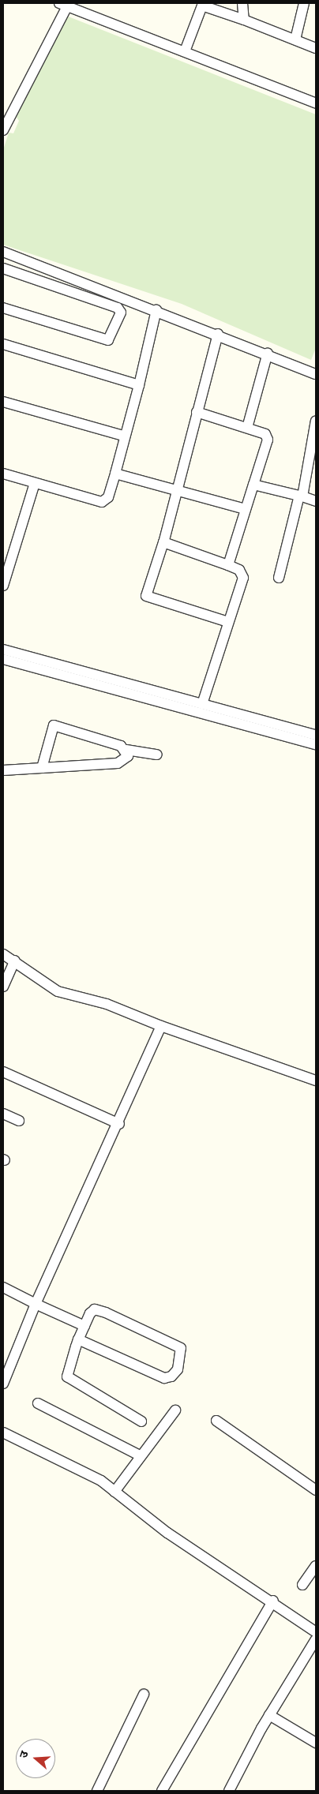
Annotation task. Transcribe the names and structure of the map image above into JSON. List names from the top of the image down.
{
  "north": "left"
}
